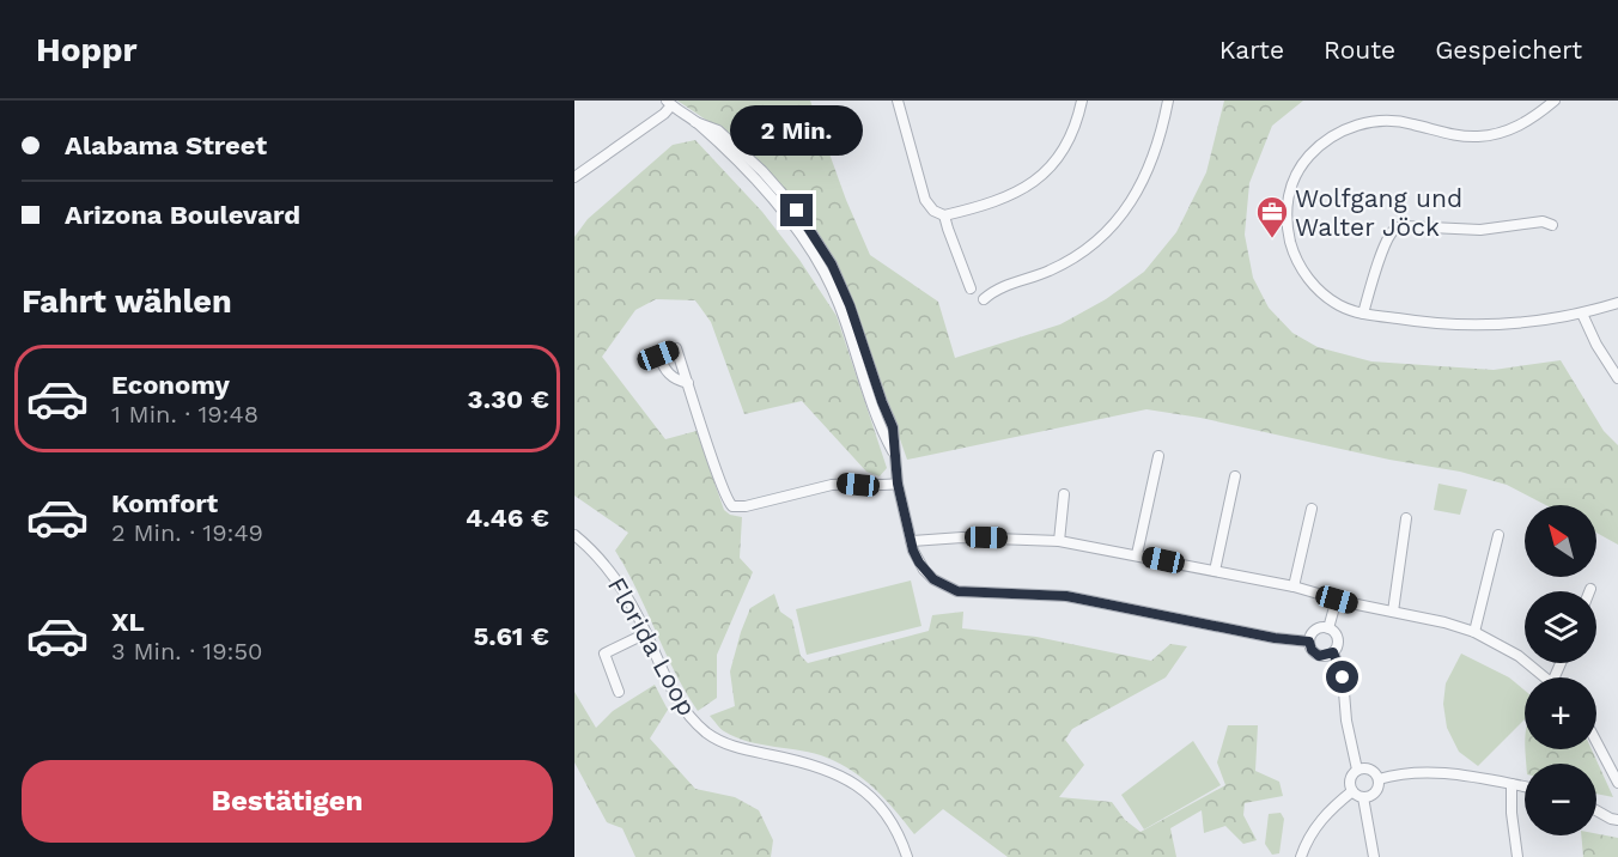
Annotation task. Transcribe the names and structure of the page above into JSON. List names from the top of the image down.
{
  "streets": {
    "street": ["Florida Loop"]
  },
  "places": {
    "office": ["Wolfgang und Walter Jöck"]
  },
  "north": "top left",
  "page": {
    "header": "Hoppr",
    "nav": ["Karte", "Route", "Gespeichert"],
    "banner": ["Alabama Street", "Arizona Boulevard"],
    "bubble": "2 Min.",
    "heading": "Fahrt wählen",
    "list": [
      {
        "name": "Economy",
        "note": "1 Min. · 19:48",
        "value": "3.30 €"
      },
      {
        "name": "Komfort",
        "note": "2 Min. · 19:49",
        "value": "4.46 €"
      },
      {
        "name": "XL",
        "note": "3 Min. · 19:50",
        "value": "5.61 €"
      }
    ],
    "map_buttons": ["+", "−"],
    "buttons": "Bestätigen"
  }
}
